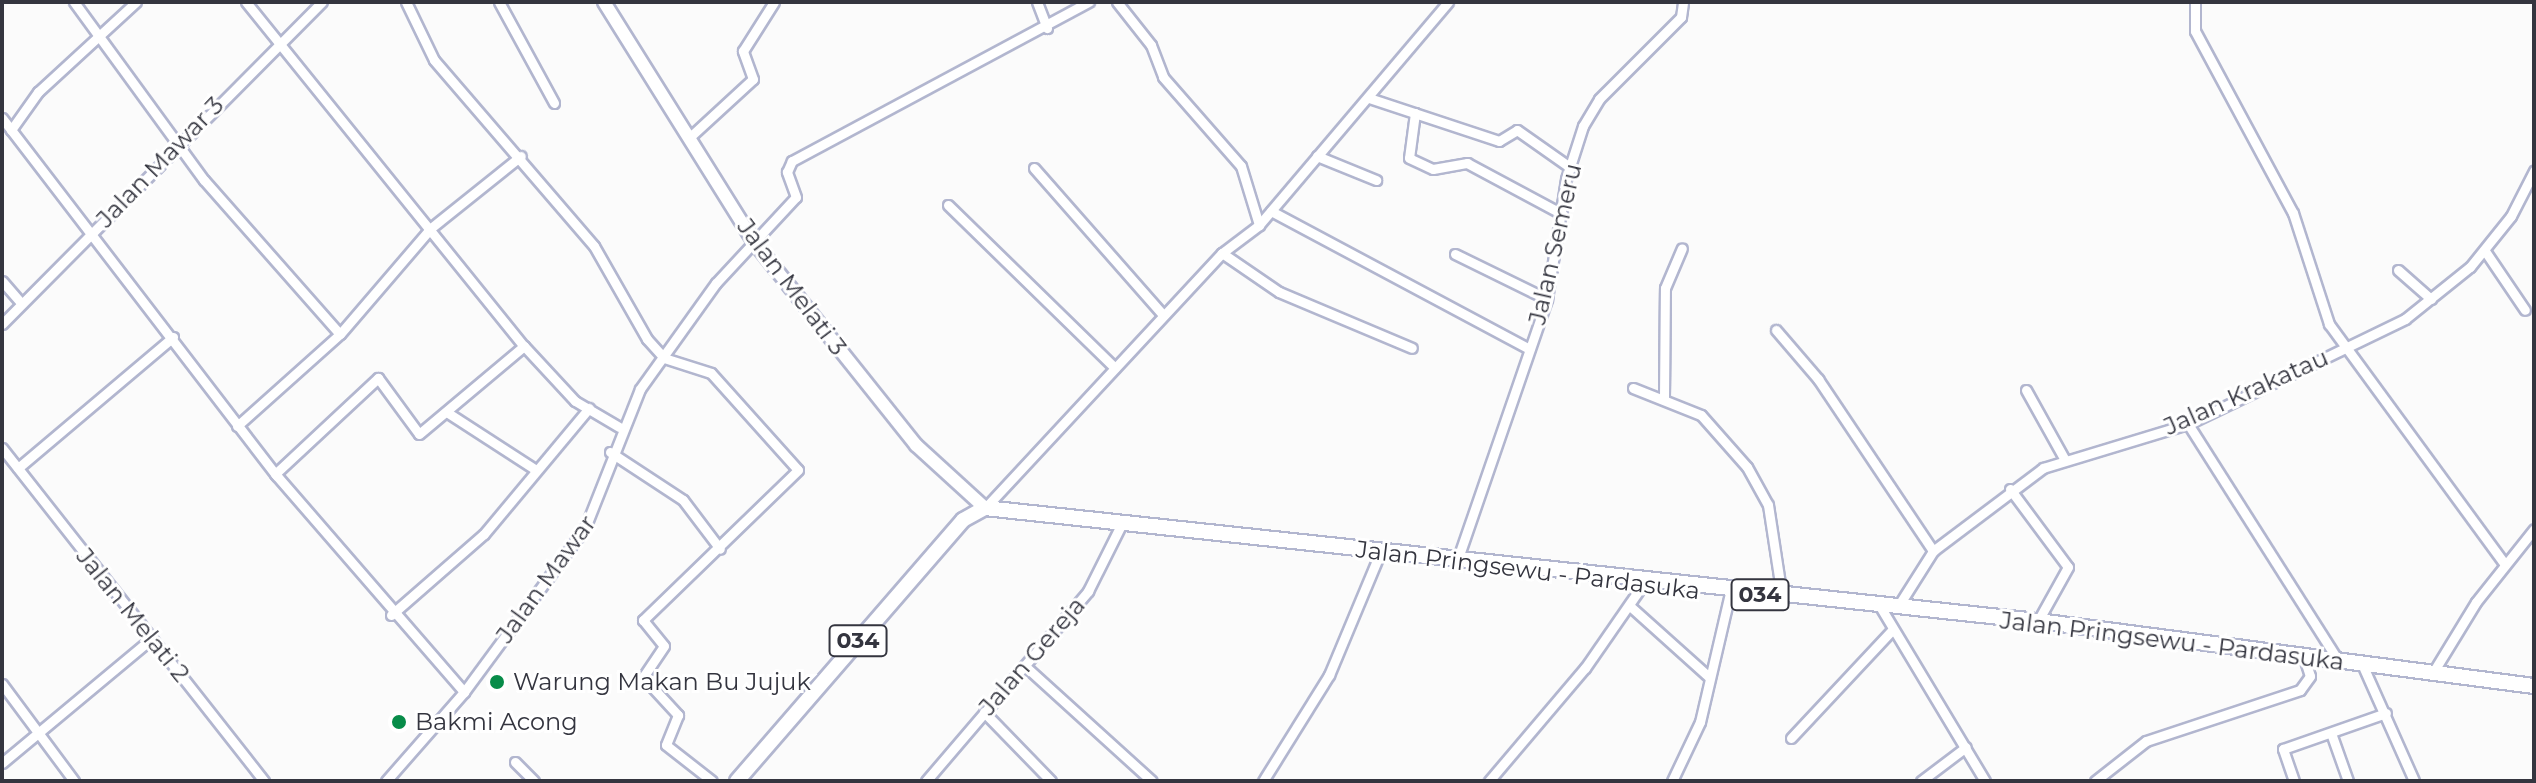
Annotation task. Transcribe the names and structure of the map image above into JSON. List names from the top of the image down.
{
  "streets": {
    "main road": ["Jalan Pringsewu - Pardasuka", "034"],
    "street": [
      "Jalan Mawar 3",
      "Jalan Semeru",
      "Jalan Melati 3",
      "Jalan Krakatau",
      "Jalan Mawar",
      "Jalan Melati 2",
      "Jalan Gereja"
    ]
  },
  "crossings": [
    ["Jalan Semeru", "Jalan Pringsewu - Pardasuka"],
    ["Jalan Melati 3", "Jalan Pringsewu - Pardasuka"],
    ["Jalan Melati 3", "Jalan Mawar"],
    ["Jalan Melati 3", "034"],
    ["Jalan Krakatau", "Jalan Pringsewu - Pardasuka"],
    ["Jalan Pringsewu - Pardasuka", "034"],
    ["Jalan Pringsewu - Pardasuka", "Jalan Gereja"]
  ],
  "places": ["Warung Makan Bu Jujuk", "Bakmi Acong"]
}
